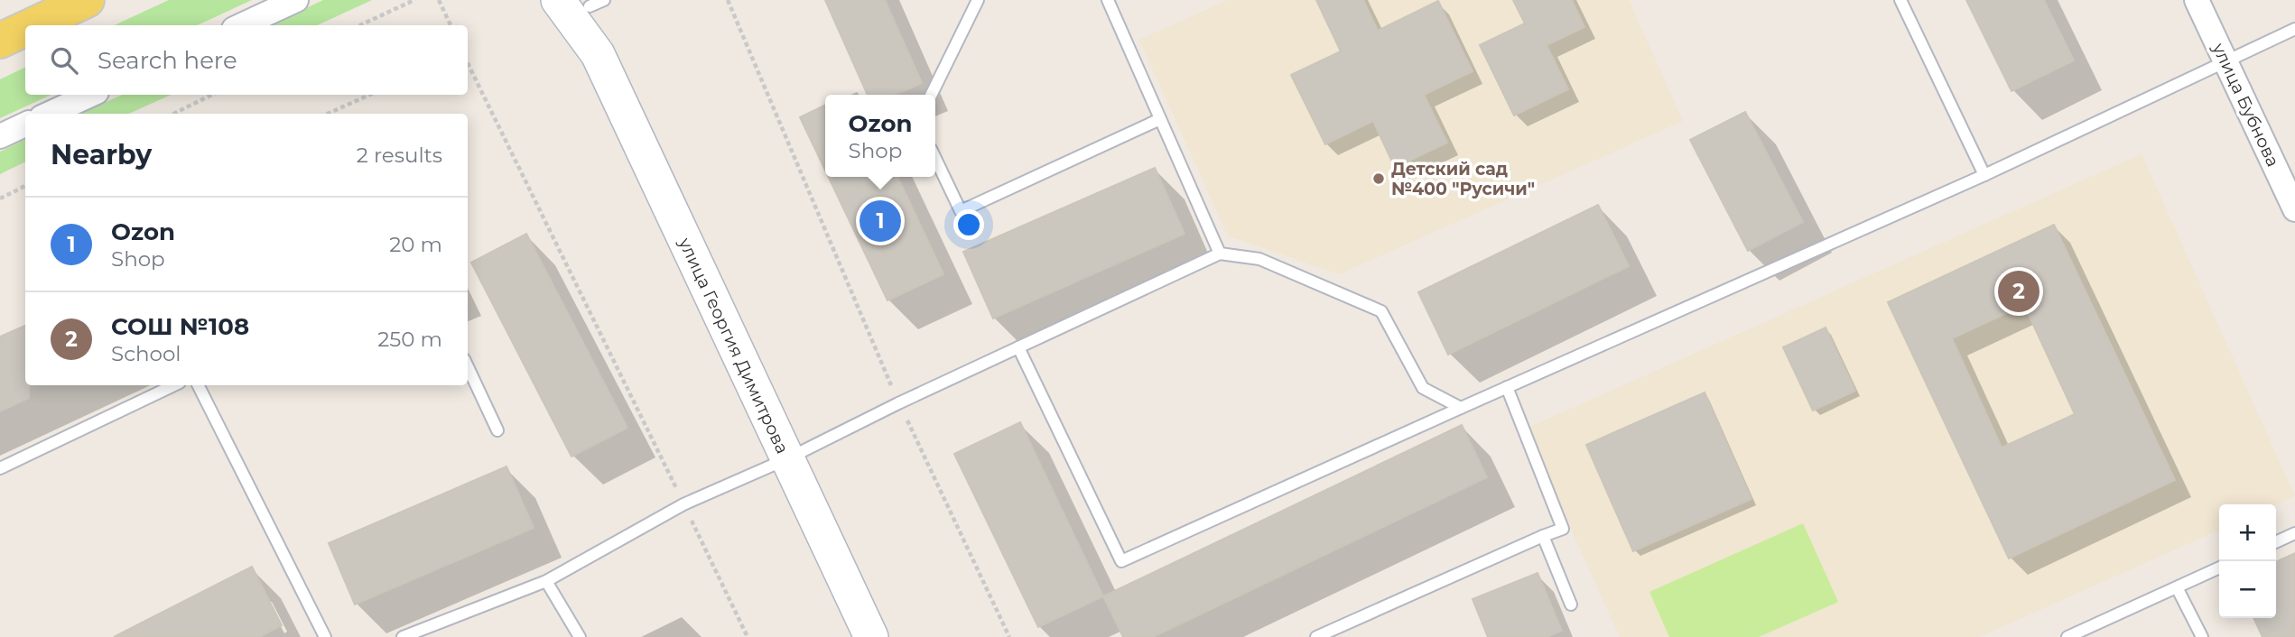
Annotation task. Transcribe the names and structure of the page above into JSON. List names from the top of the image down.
{
  "streets": {
    "main road": ["улица Георгия Димитрова"],
    "street": ["улица Бубнова"]
  },
  "places": ["Детский сад №400 \"Русичи\""],
  "page": {
    "search": "Search here",
    "popup": ["Ozon", "Shop"],
    "heading": ["Nearby", "2 results"],
    "list": [
      {
        "mark": "1",
        "name": "Ozon",
        "note": "Shop",
        "value": "20 m"
      },
      {
        "mark": "2",
        "name": "СОШ №108",
        "note": "School",
        "value": "250 m"
      }
    ],
    "pins": ["1", "2"],
    "map_buttons": ["+", "−"]
  }
}
